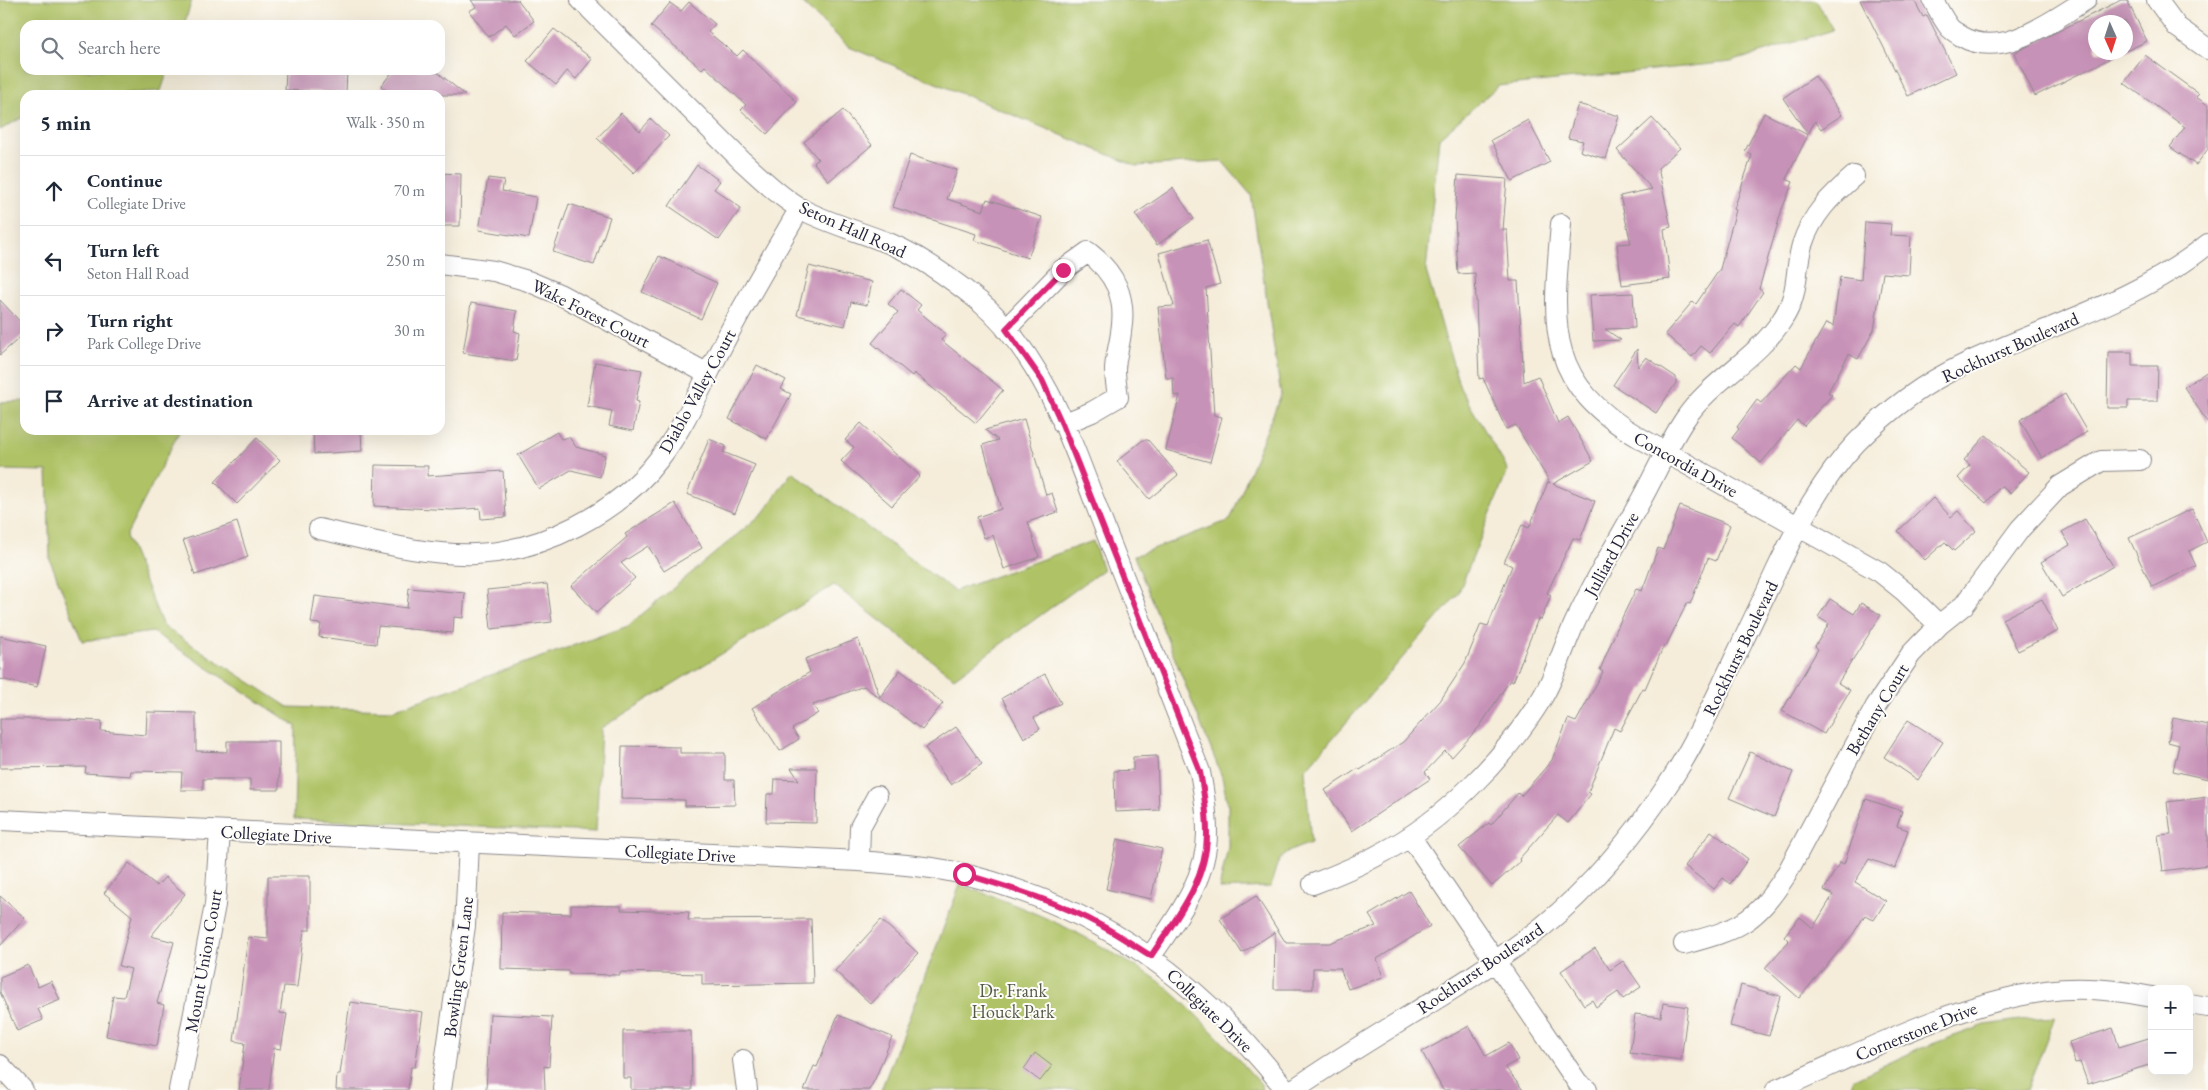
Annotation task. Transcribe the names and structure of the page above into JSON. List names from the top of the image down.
{
  "streets": {
    "street": [
      "Seton Hall Road",
      "Wake Forest Court",
      "Rockhurst Boulevard",
      "Diablo Valley Court",
      "Concordia Drive",
      "Julliard Drive",
      "Bethany Court",
      "Collegiate Drive",
      "Mount Union Court",
      "Bowling Green Lane",
      "Cornerstone Drive"
    ]
  },
  "crossings": [
    ["Seton Hall Road", "Diablo Valley Court"],
    ["Seton Hall Road", "Collegiate Drive"],
    ["Wake Forest Court", "Diablo Valley Court"],
    ["Rockhurst Boulevard", "Concordia Drive"],
    ["Concordia Drive", "Julliard Drive"],
    ["Concordia Drive", "Bethany Court"],
    ["Collegiate Drive", "Mount Union Court"],
    ["Collegiate Drive", "Bowling Green Lane"]
  ],
  "parks": ["Dr. Frank Houck Park"],
  "north": "bottom",
  "page": {
    "search": "Search here",
    "heading": ["5 min", "Walk · 350 m"],
    "list": [
      ["Continue", "Collegiate Drive", "70 m"],
      ["Turn left", "Seton Hall Road", "250 m"],
      ["Turn right", "Park College Drive", "30 m"],
      "Arrive at destination"
    ],
    "map_buttons": ["+", "−"]
  }
}
